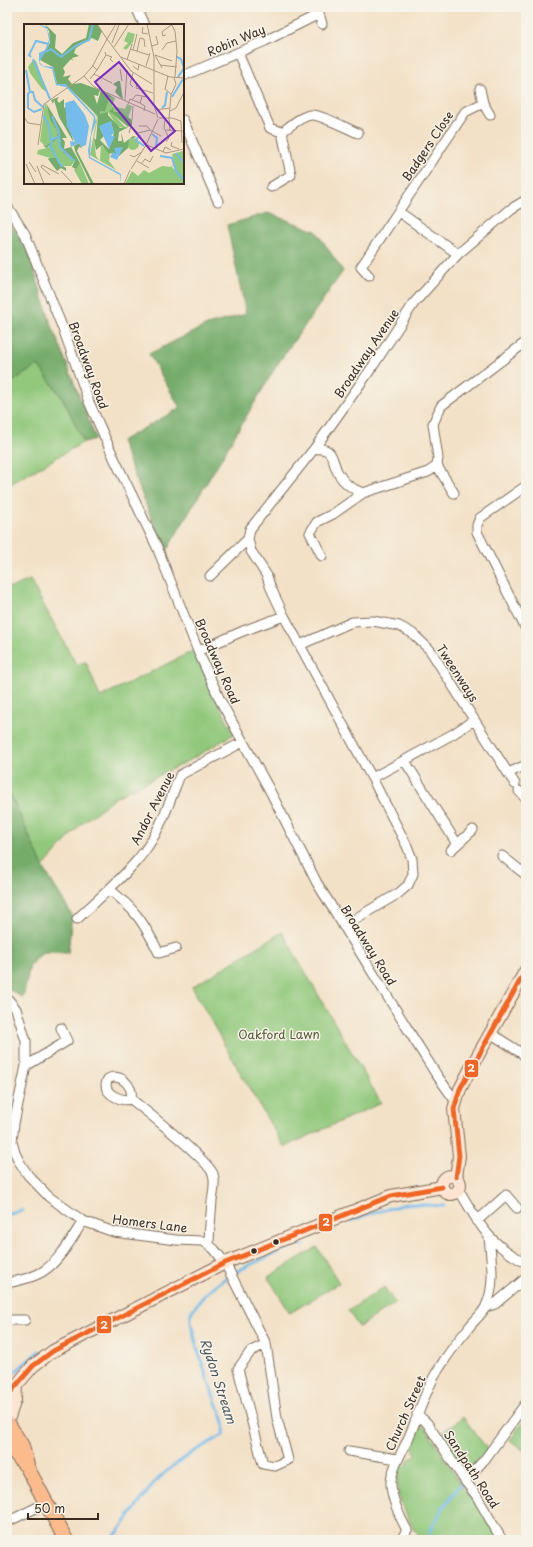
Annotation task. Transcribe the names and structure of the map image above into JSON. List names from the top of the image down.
{
  "streets": {
    "street": [
      "Robin Way",
      "Badgers Close",
      "Broadway Avenue",
      "Broadway Road",
      "Tweenways",
      "Andor Avenue",
      "Homers Lane",
      "Church Street",
      "Sandpath Road"
    ]
  },
  "crossings": [
    ["Broadway Road", "Andor Avenue"],
    ["Church Street", "Sandpath Road"]
  ],
  "water": ["Rydon Stream"],
  "parks": ["Oakford Lawn"],
  "lines": ["transit line 2"],
  "scale_bar": "50 m"
}
